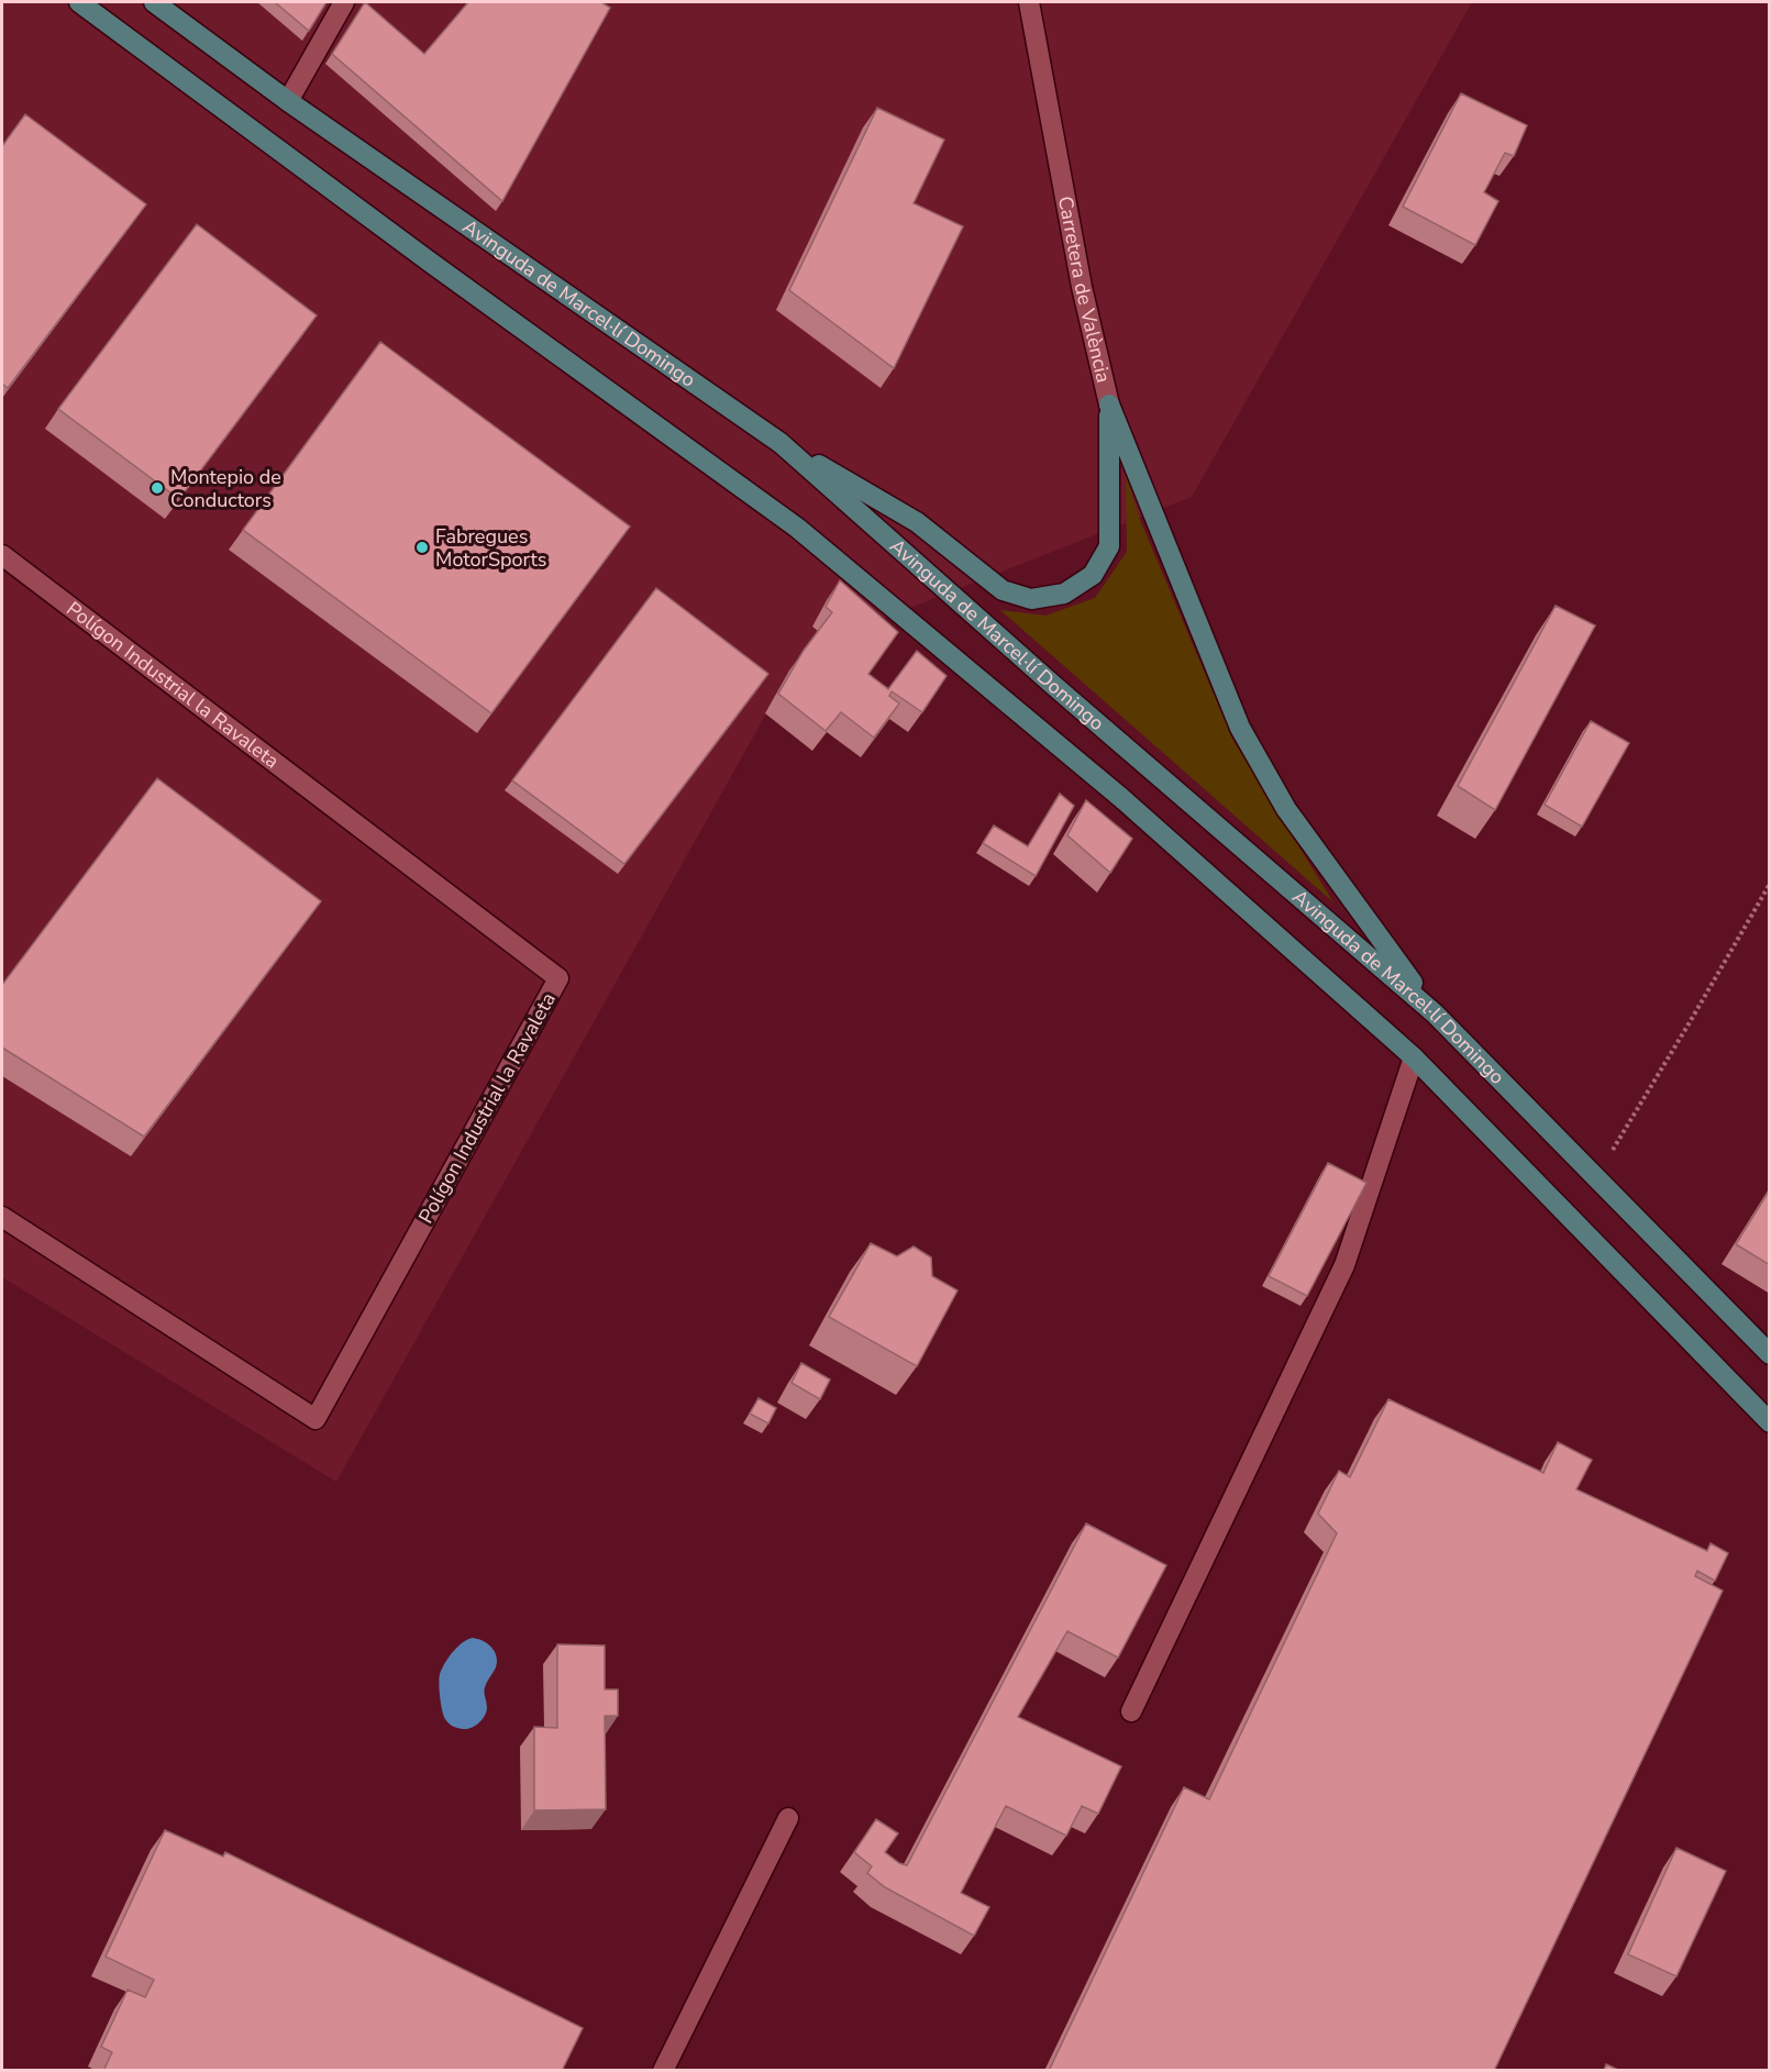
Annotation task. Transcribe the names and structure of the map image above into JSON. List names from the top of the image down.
{
  "streets": {
    "main road": ["Avinguda de Marcel·lí Domingo"],
    "street": ["Carretera de València", "Polígon Industrial la Ravaleta"]
  },
  "places": ["Montepio de Conductors", "Fabregues MotorSports"]
}
